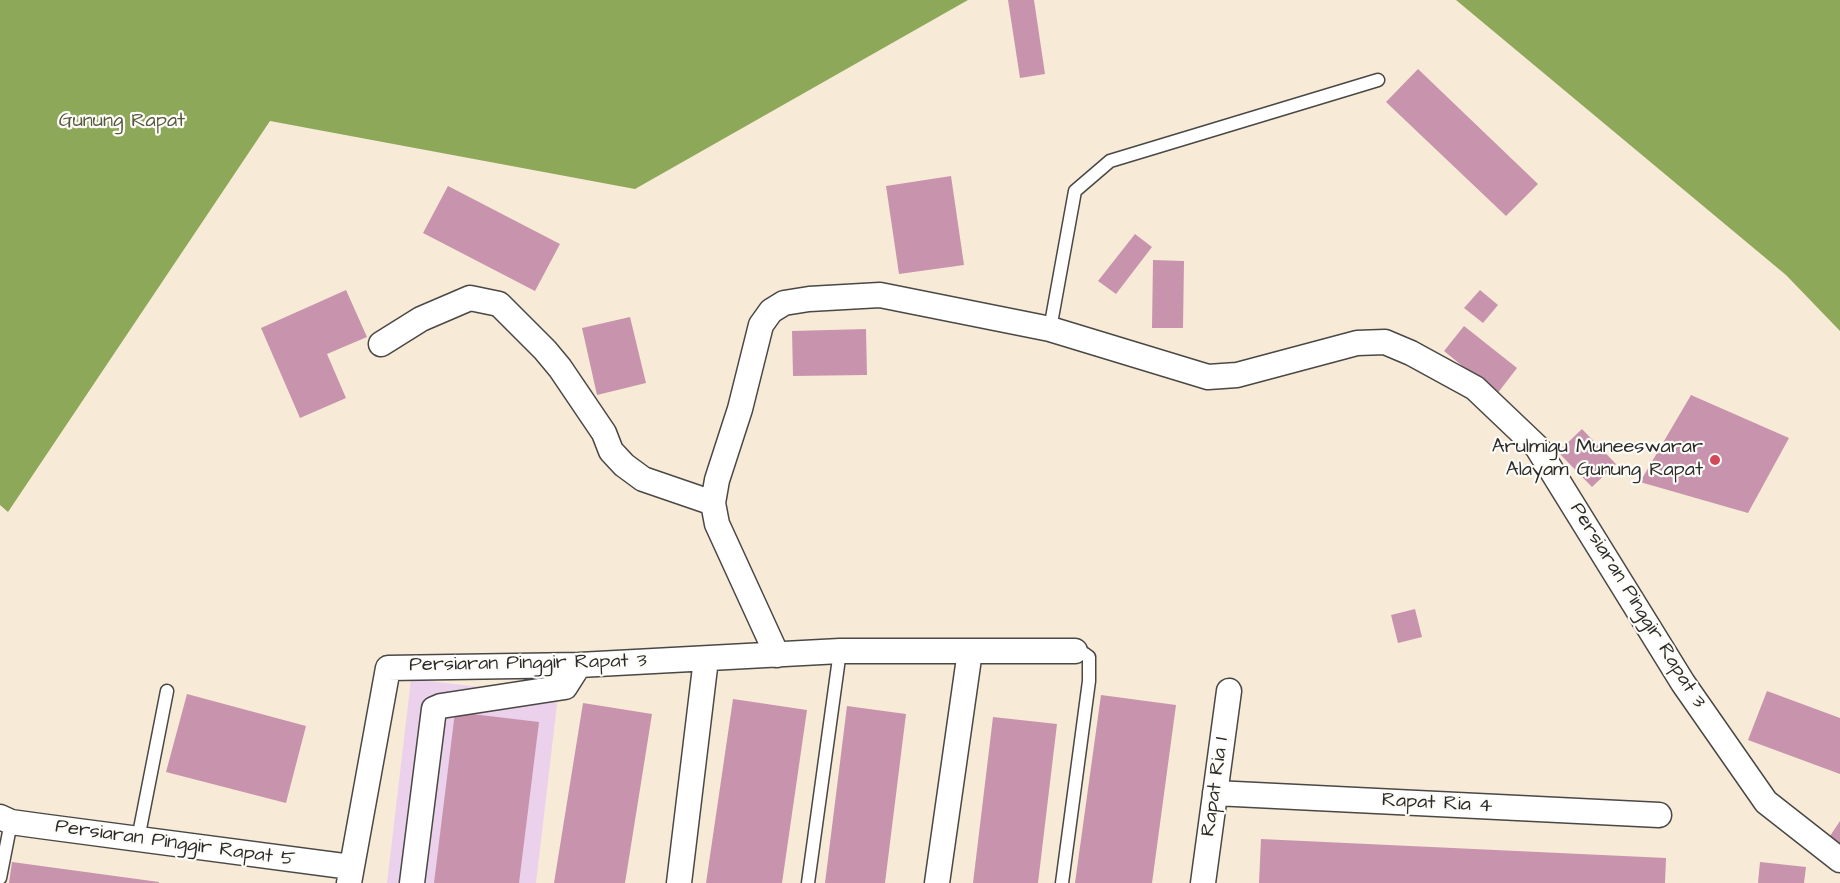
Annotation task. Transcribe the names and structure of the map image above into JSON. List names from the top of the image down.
{
  "streets": {
    "street": [
      "Persiaran Pinggir Rapat 3",
      "Rapat Ria 1",
      "Rapat Ria 4",
      "Persiaran Pinggir Rapat 5"
    ]
  },
  "crossings": [
    ["Persiaran Pinggir Rapat 3", "Persiaran Pinggir Rapat 5"],
    ["Rapat Ria 1", "Rapat Ria 4"]
  ],
  "parks": ["Gunung Rapat"],
  "places": ["Arulmigu Muneeswarar Alayam Gunung Rapat"]
}
